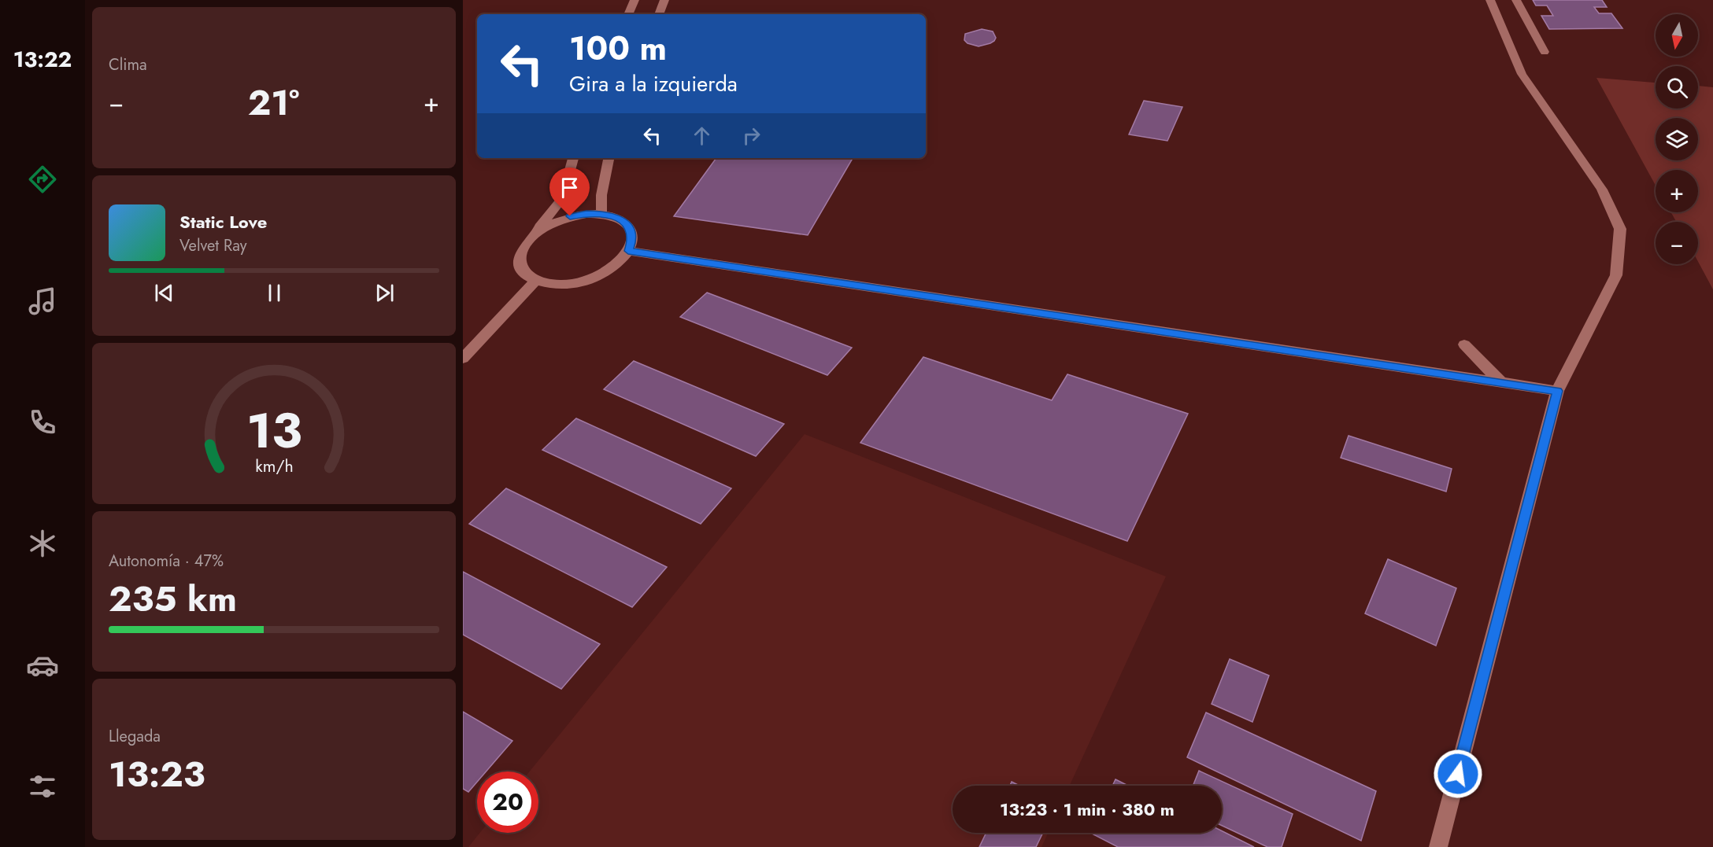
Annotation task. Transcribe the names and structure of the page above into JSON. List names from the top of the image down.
{
  "north": "bottom",
  "page": {
    "tabs": "13:22",
    "tile": [
      "Clima",
      ["Autonomía · 47%", "235 km"],
      ["Llegada", "13:23"]
    ],
    "map_buttons": ["+", "−"],
    "turn": ["100 m", "Gira a la izquierda"],
    "heat": ["−", "21°", "+"],
    "song": ["Static Love", "Velvet Ray"],
    "limit": "20",
    "trip": "13:23 · 1 min · 380 m",
    "gauge": ["13", "km/h"]
  }
}
